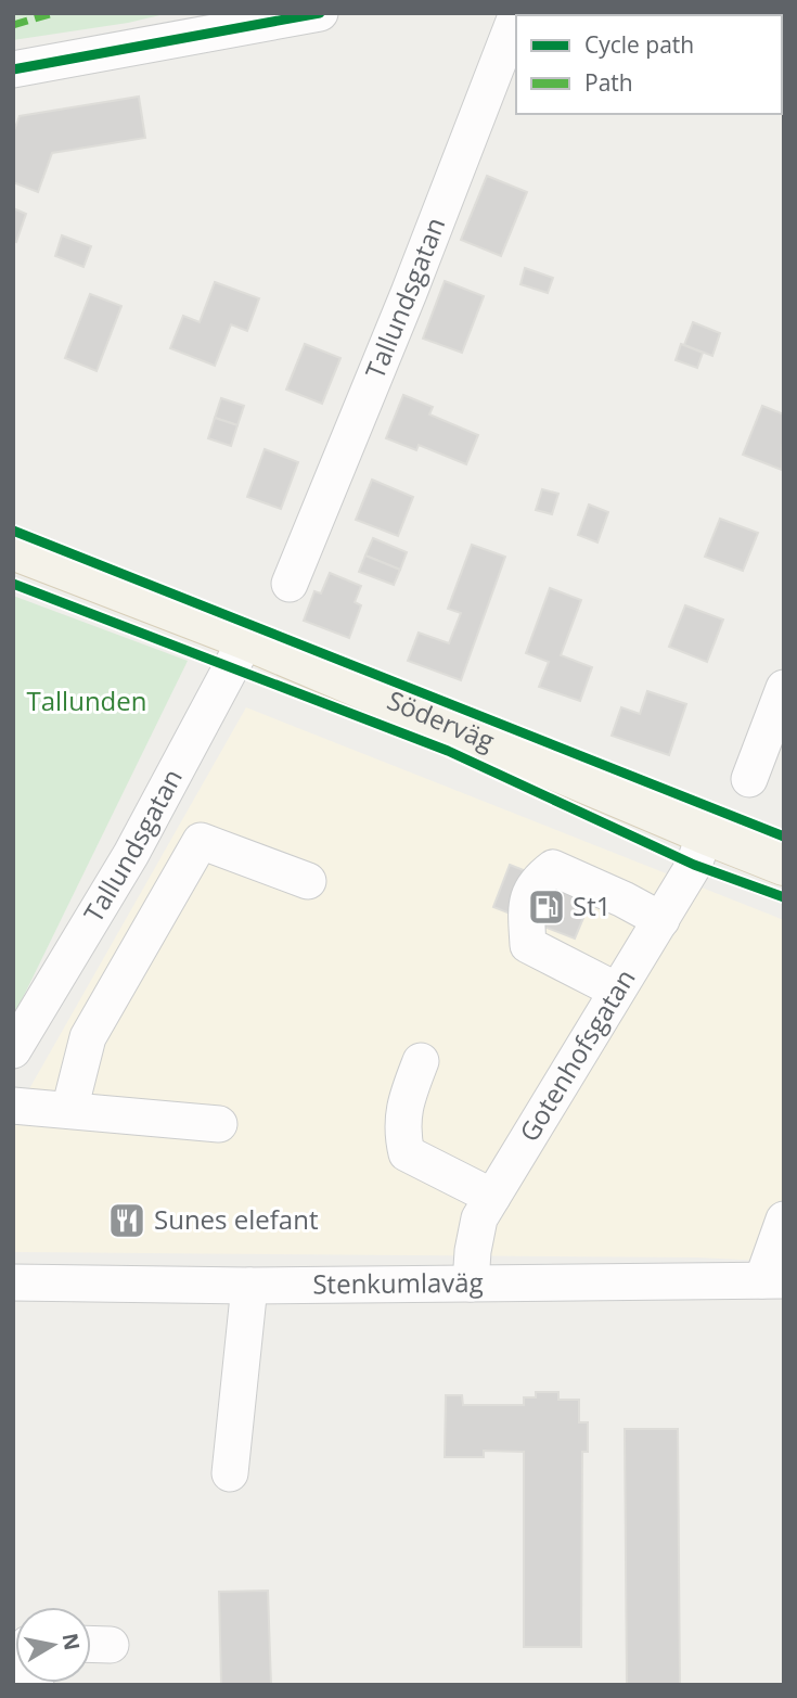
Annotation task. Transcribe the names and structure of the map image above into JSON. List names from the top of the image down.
{
  "streets": {
    "main road": ["Söderväg"],
    "street": ["Tallundsgatan", "Gotenhofsgatan", "Stenkumlaväg"]
  },
  "crossings": [
    ["Tallundsgatan", "Söderväg"],
    ["Söderväg", "Gotenhofsgatan"],
    ["Gotenhofsgatan", "Stenkumlaväg"]
  ],
  "parks": ["Tallunden"],
  "places": {
    "fuel station": ["St1"],
    "restaurant": ["Sunes elefant"]
  },
  "legend": ["Cycle path", "Path"],
  "north": "right"
}
